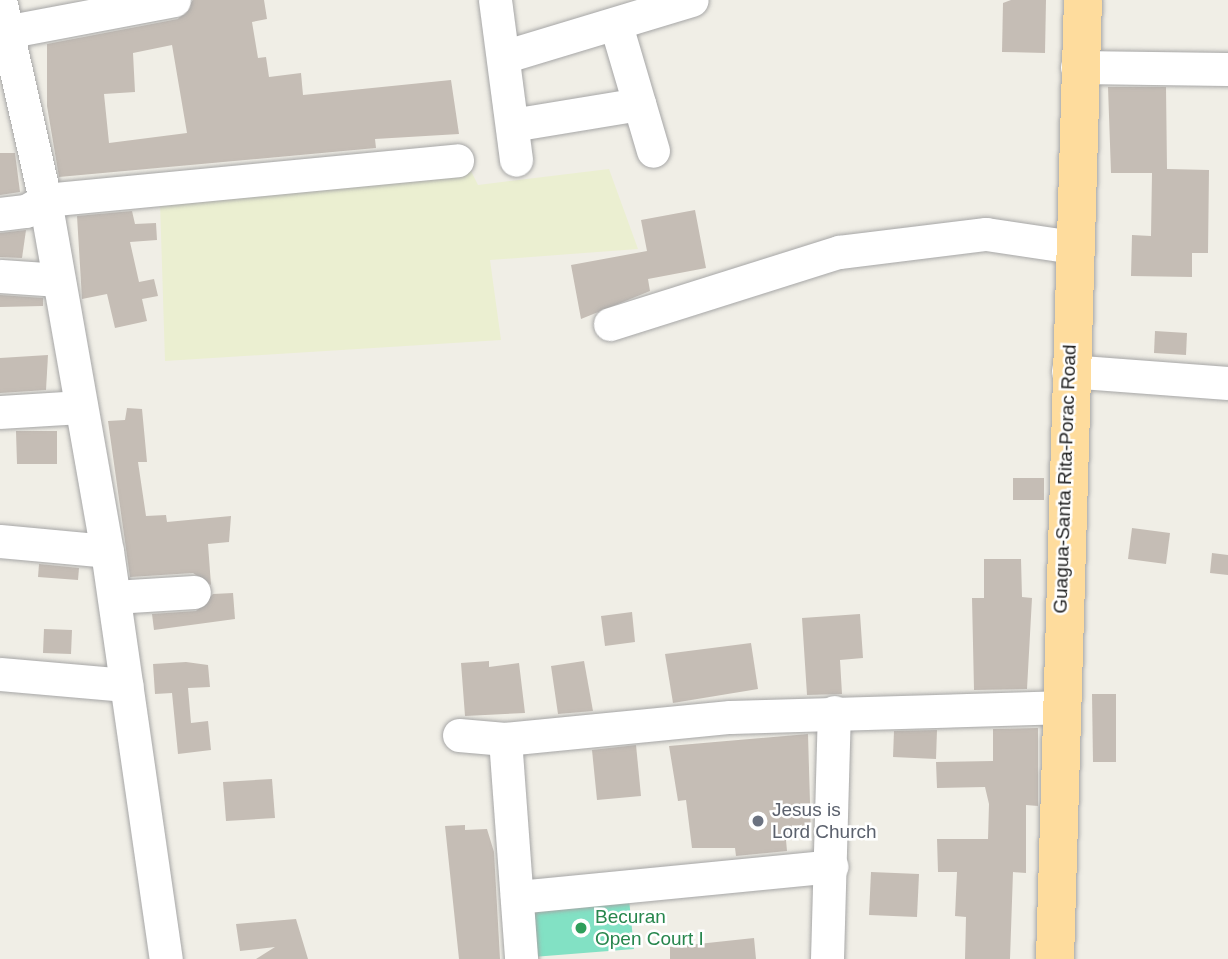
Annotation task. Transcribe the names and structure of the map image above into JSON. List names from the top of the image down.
{
  "streets": {
    "main road": ["Guagua-Santa Rita-Porac Road"]
  },
  "places": ["Jesus is Lord Church", "Becuran Open Court I"]
}
